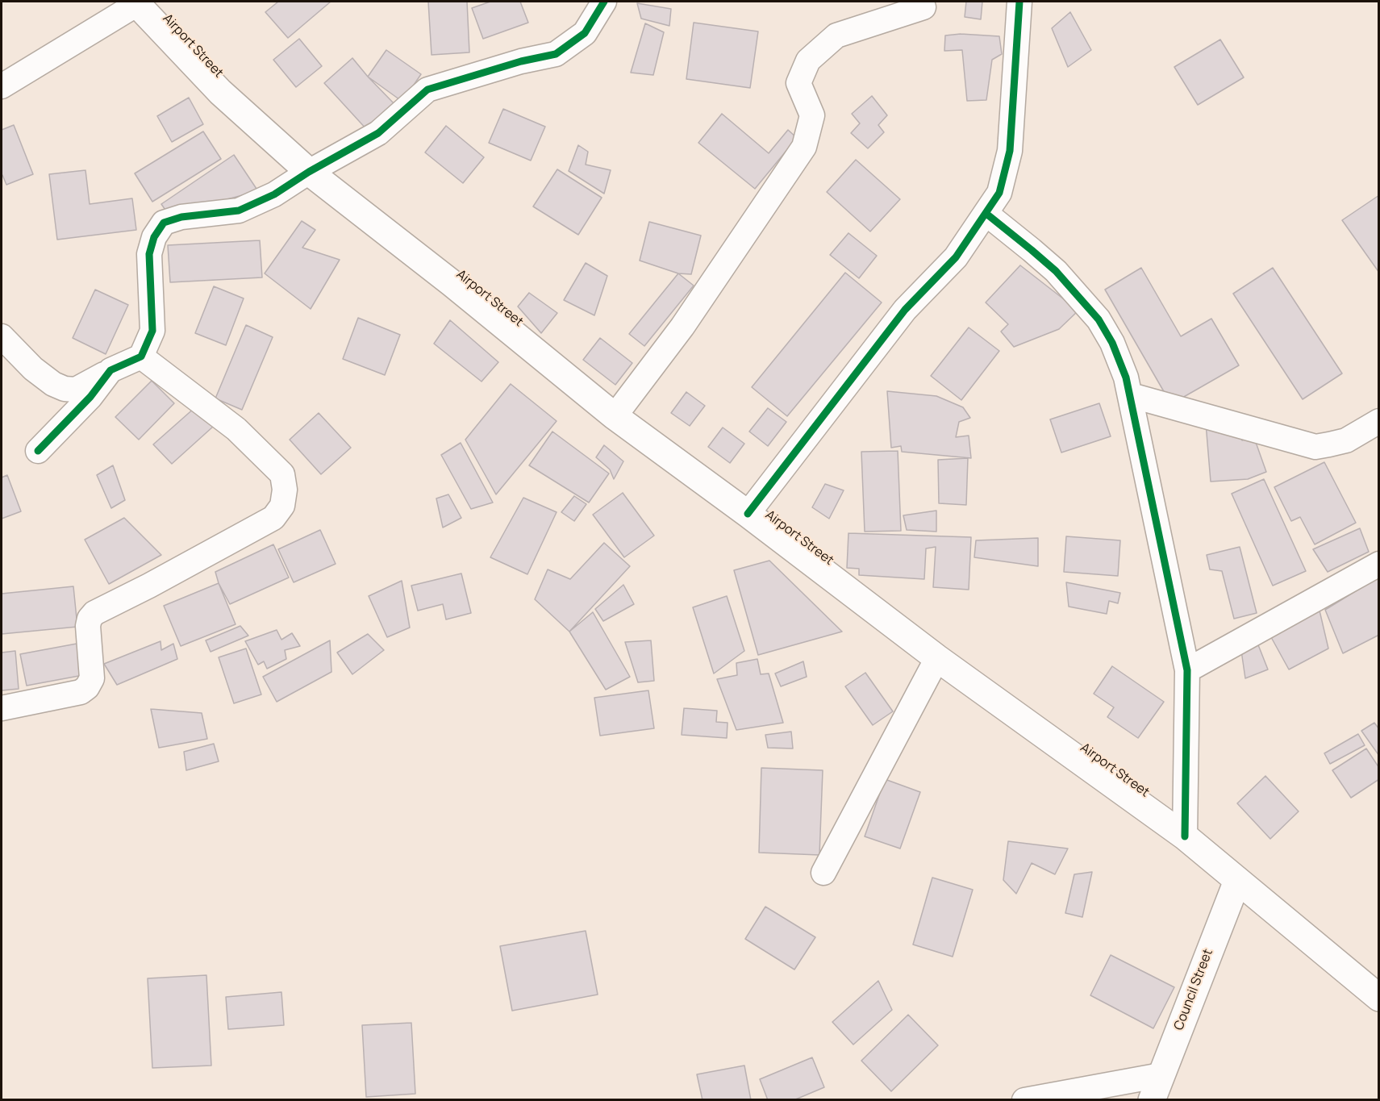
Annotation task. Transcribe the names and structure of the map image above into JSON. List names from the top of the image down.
{
  "streets": {
    "main road": ["Airport Street", "Council Street"]
  },
  "crossings": [
    ["Airport Street", "Council Street"]
  ]
}
